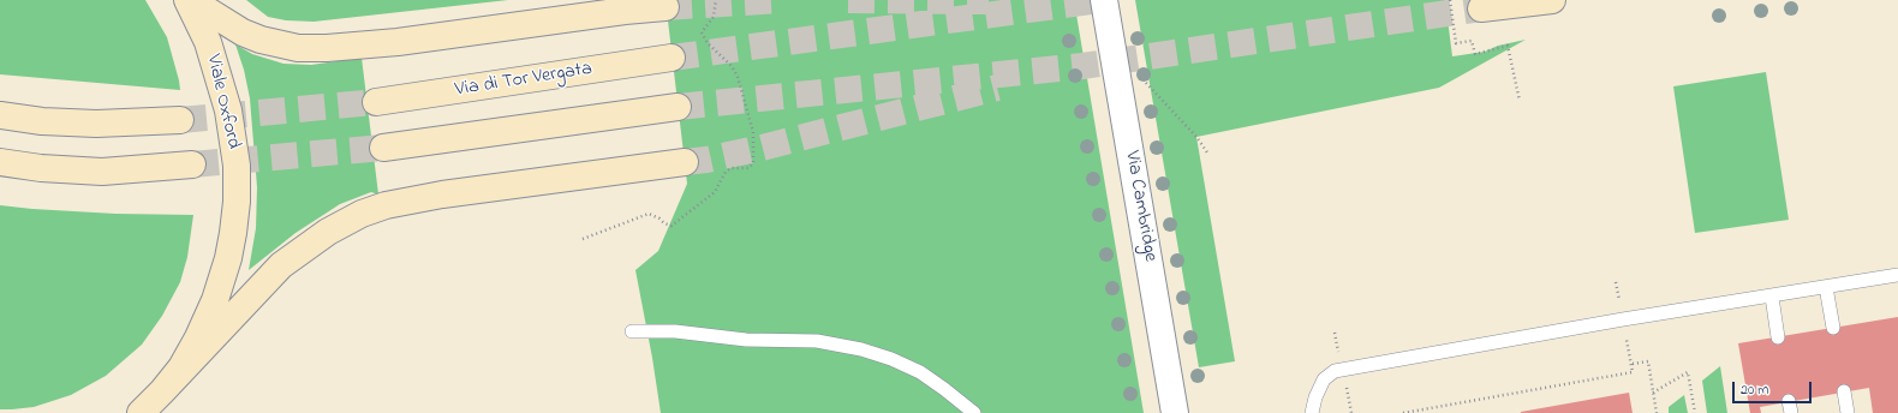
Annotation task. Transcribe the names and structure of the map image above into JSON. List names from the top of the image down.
{
  "streets": {
    "main road": ["Via di Tor Vergata", "Viale Oxford"],
    "street": ["Via Cambridge"]
  },
  "scale_bar": "20 m"
}
